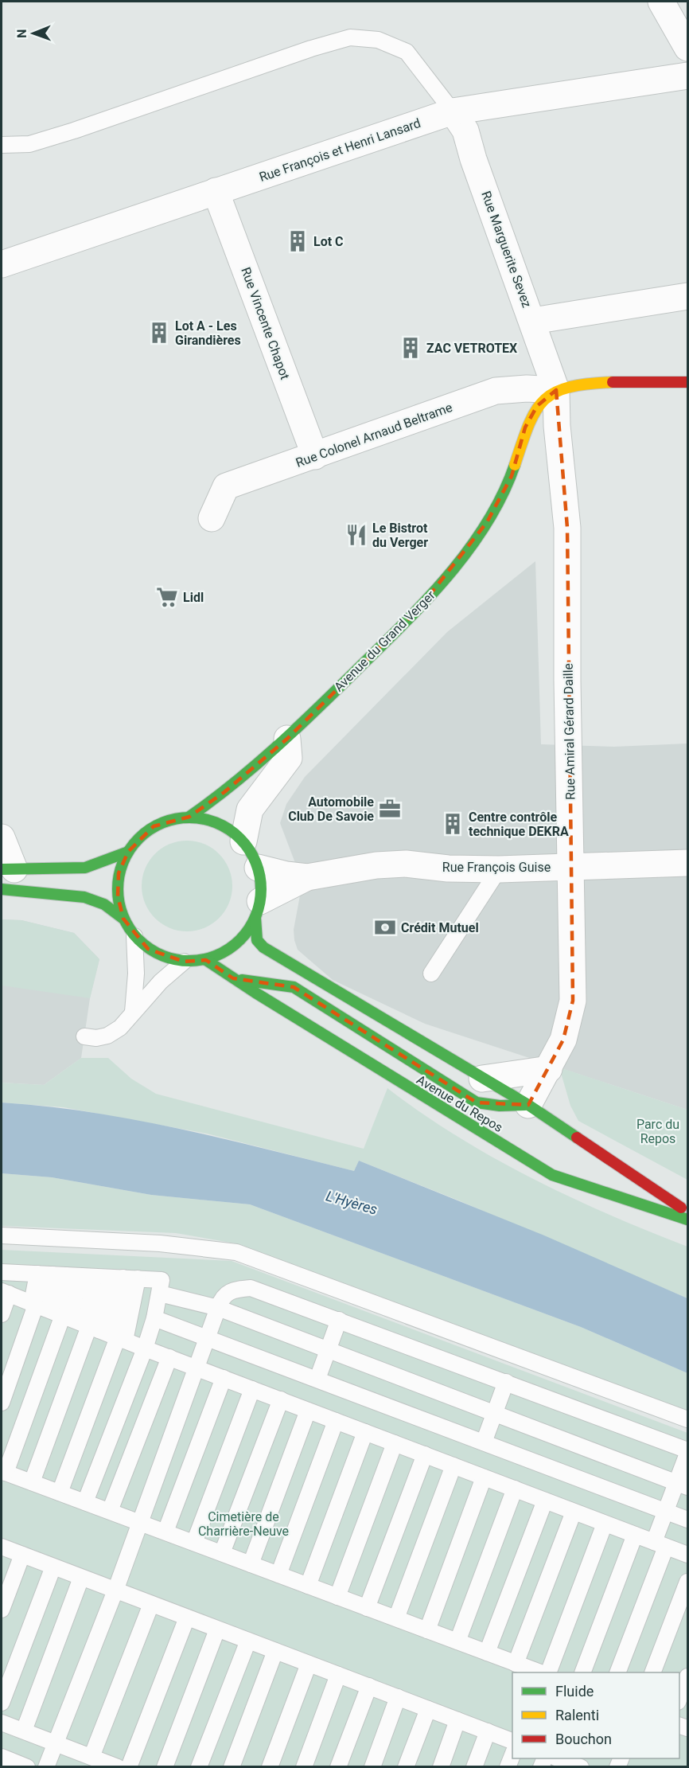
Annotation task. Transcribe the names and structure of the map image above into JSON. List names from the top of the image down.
{
  "streets": {
    "main road": ["Avenue du Grand Verger", "Avenue du Repos"],
    "street": [
      "Rue François et Henri Lansard",
      "Rue Marguerite Sevez",
      "Rue Vincente Chapot",
      "Rue Colonel Arnaud Beltrame",
      "Rue Amiral Gérard Daille",
      "Rue François Guise"
    ]
  },
  "crossings": [
    ["Rue François et Henri Lansard", "Rue Marguerite Sevez"],
    ["Rue François et Henri Lansard", "Rue Vincente Chapot"],
    ["Rue Marguerite Sevez", "Rue Colonel Arnaud Beltrame"],
    ["Rue Marguerite Sevez", "Avenue du Grand Verger"],
    ["Rue Marguerite Sevez", "Rue Amiral Gérard Daille"],
    ["Rue Vincente Chapot", "Rue Colonel Arnaud Beltrame"],
    ["Rue Colonel Arnaud Beltrame", "Avenue du Grand Verger"],
    ["Rue Colonel Arnaud Beltrame", "Rue Amiral Gérard Daille"],
    ["Avenue du Grand Verger", "Rue Amiral Gérard Daille"],
    ["Avenue du Grand Verger", "Rue François Guise"],
    ["Avenue du Grand Verger", "Avenue du Repos"],
    ["Rue Amiral Gérard Daille", "Rue François Guise"],
    ["Rue Amiral Gérard Daille", "Avenue du Repos"],
    ["Rue François Guise", "Avenue du Repos"]
  ],
  "water": ["L'Hyères"],
  "parks": ["Parc du Repos", "Cimetière de Charrière-Neuve"],
  "places": {
    "building": [
      "Lot C",
      "Lot A - Les Girandières",
      "ZAC VETROTEX",
      "Centre contrôle technique DEKRA"
    ],
    "restaurant": ["Le Bistrot du Verger"],
    "supermarket": ["Lidl"],
    "office": ["Automobile Club De Savoie"],
    "bank": ["Crédit Mutuel"]
  },
  "legend": ["Fluide", "Ralenti", "Bouchon"],
  "north": "left"
}
